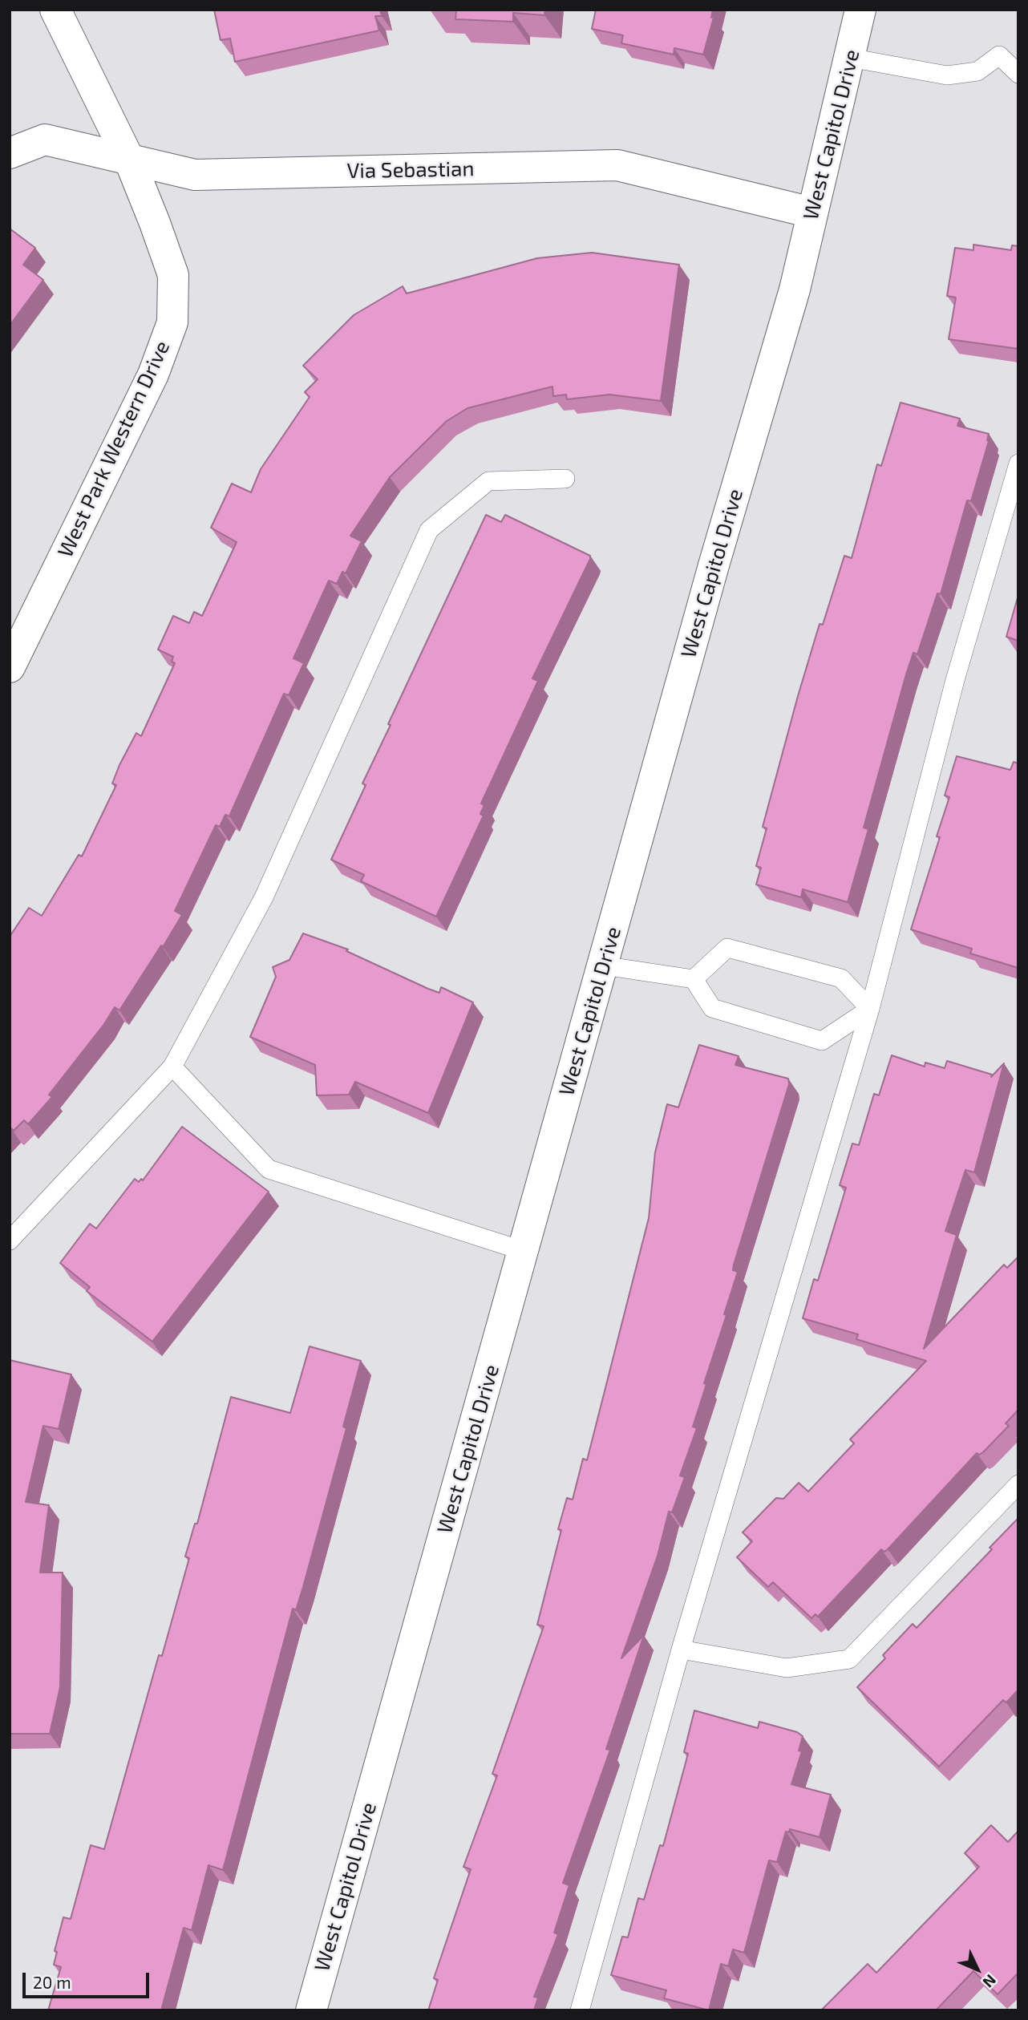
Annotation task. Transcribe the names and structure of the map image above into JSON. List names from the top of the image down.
{
  "streets": {
    "street": ["West Capitol Drive", "Via Sebastian", "West Park Western Drive"]
  },
  "crossings": [
    ["West Capitol Drive", "Via Sebastian"],
    ["Via Sebastian", "West Park Western Drive"]
  ],
  "scale_bar": "20 m",
  "north": "bottom right"
}
